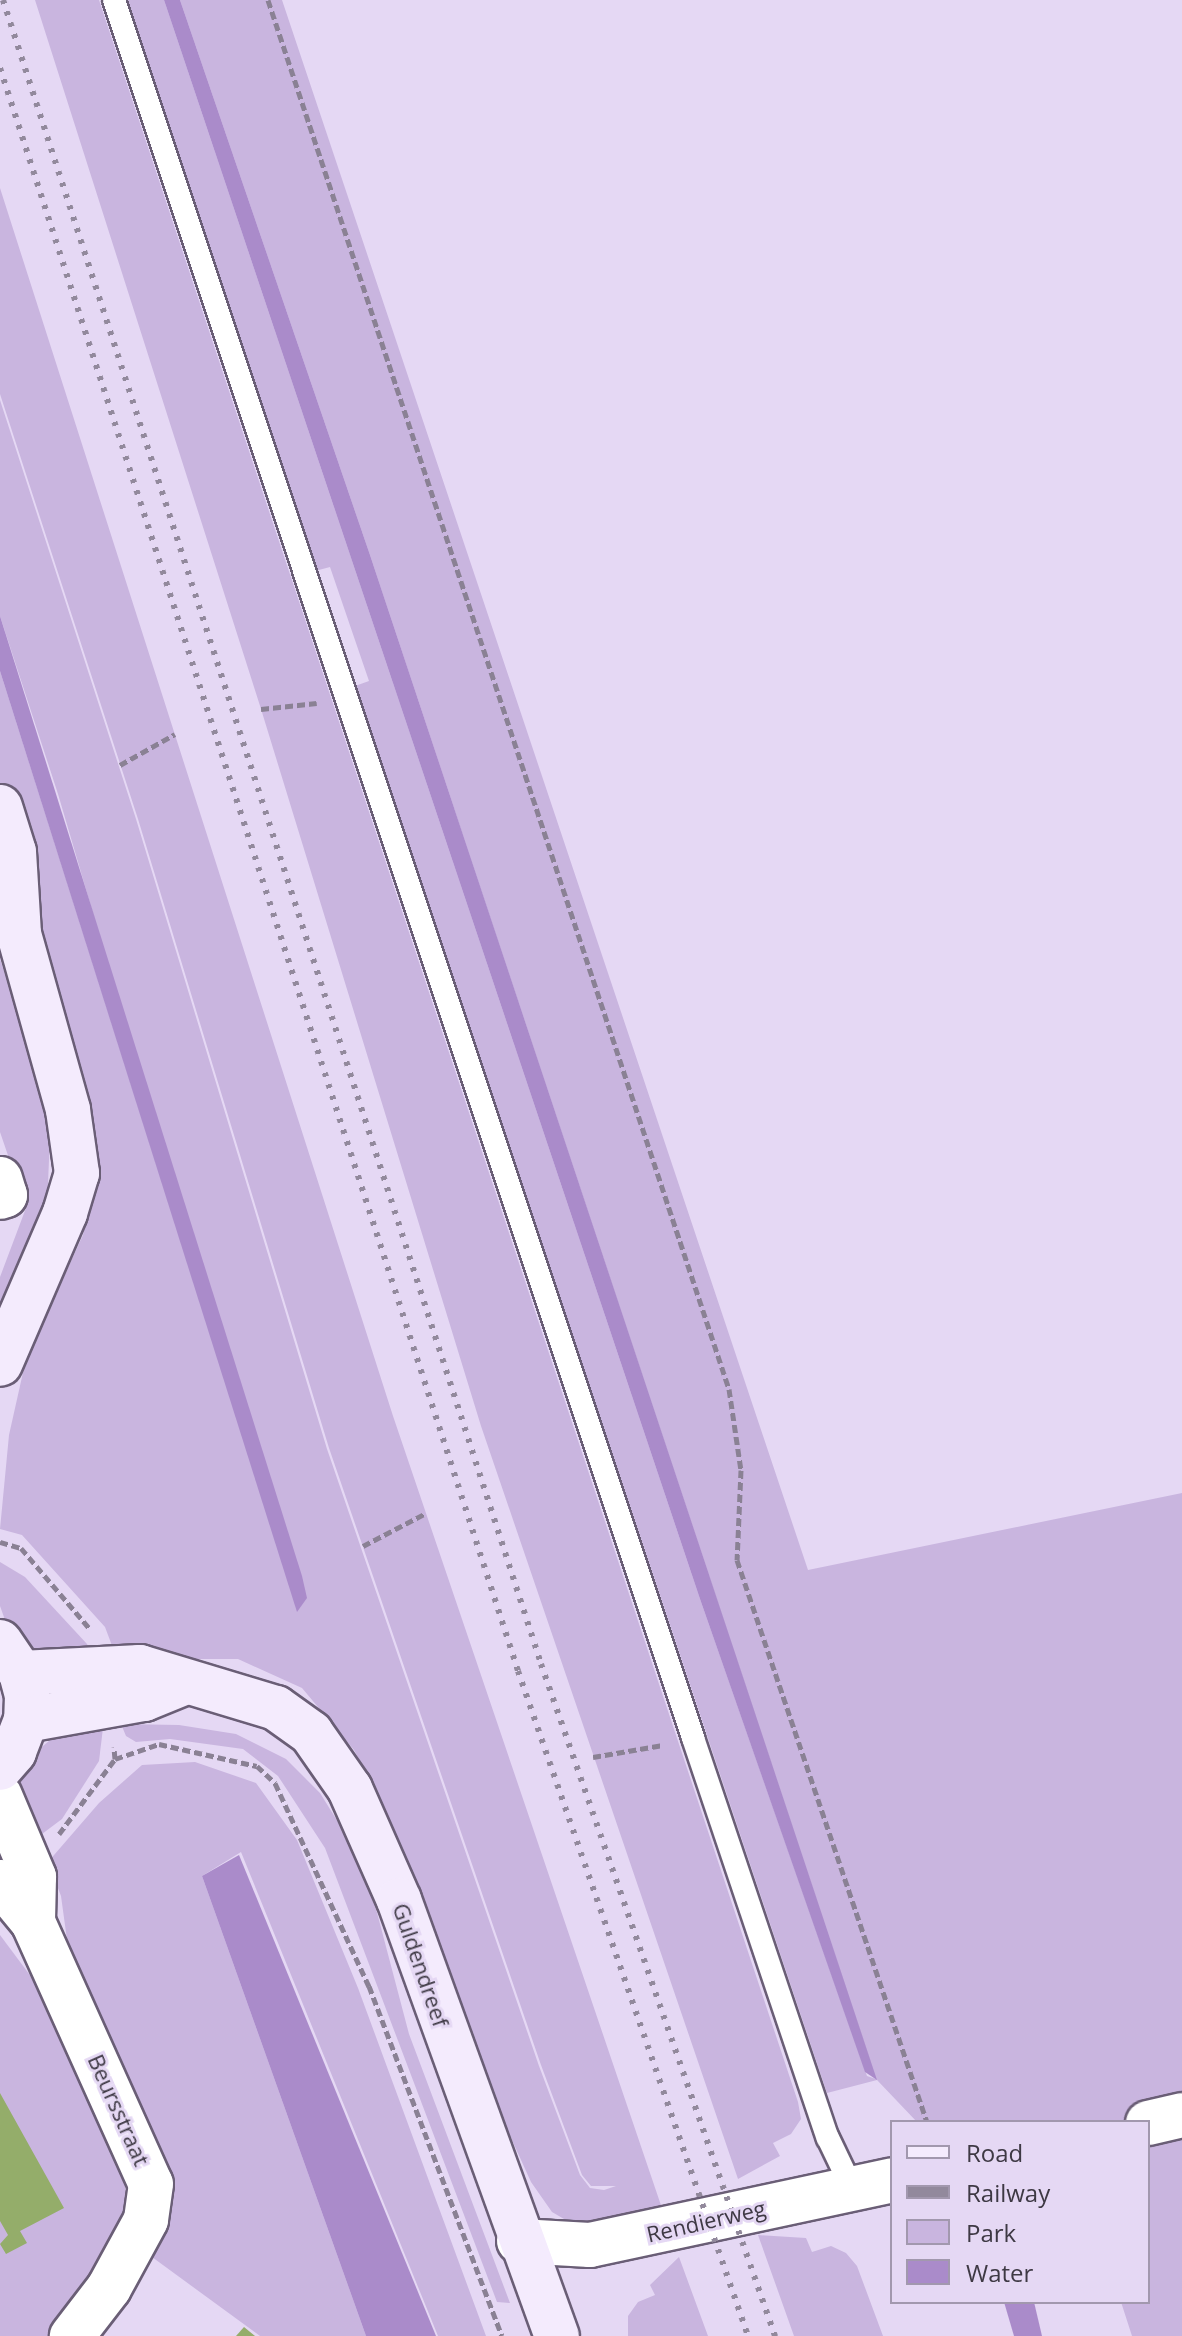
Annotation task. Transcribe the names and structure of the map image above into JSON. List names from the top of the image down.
{
  "streets": {
    "street": ["Guldendreef", "Beursstraat", "Rendierweg"]
  },
  "crossings": [
    ["Guldendreef", "Rendierweg"]
  ],
  "legend": [
    "Road",
    "Railway",
    "Park",
    "Water"
  ]
}
